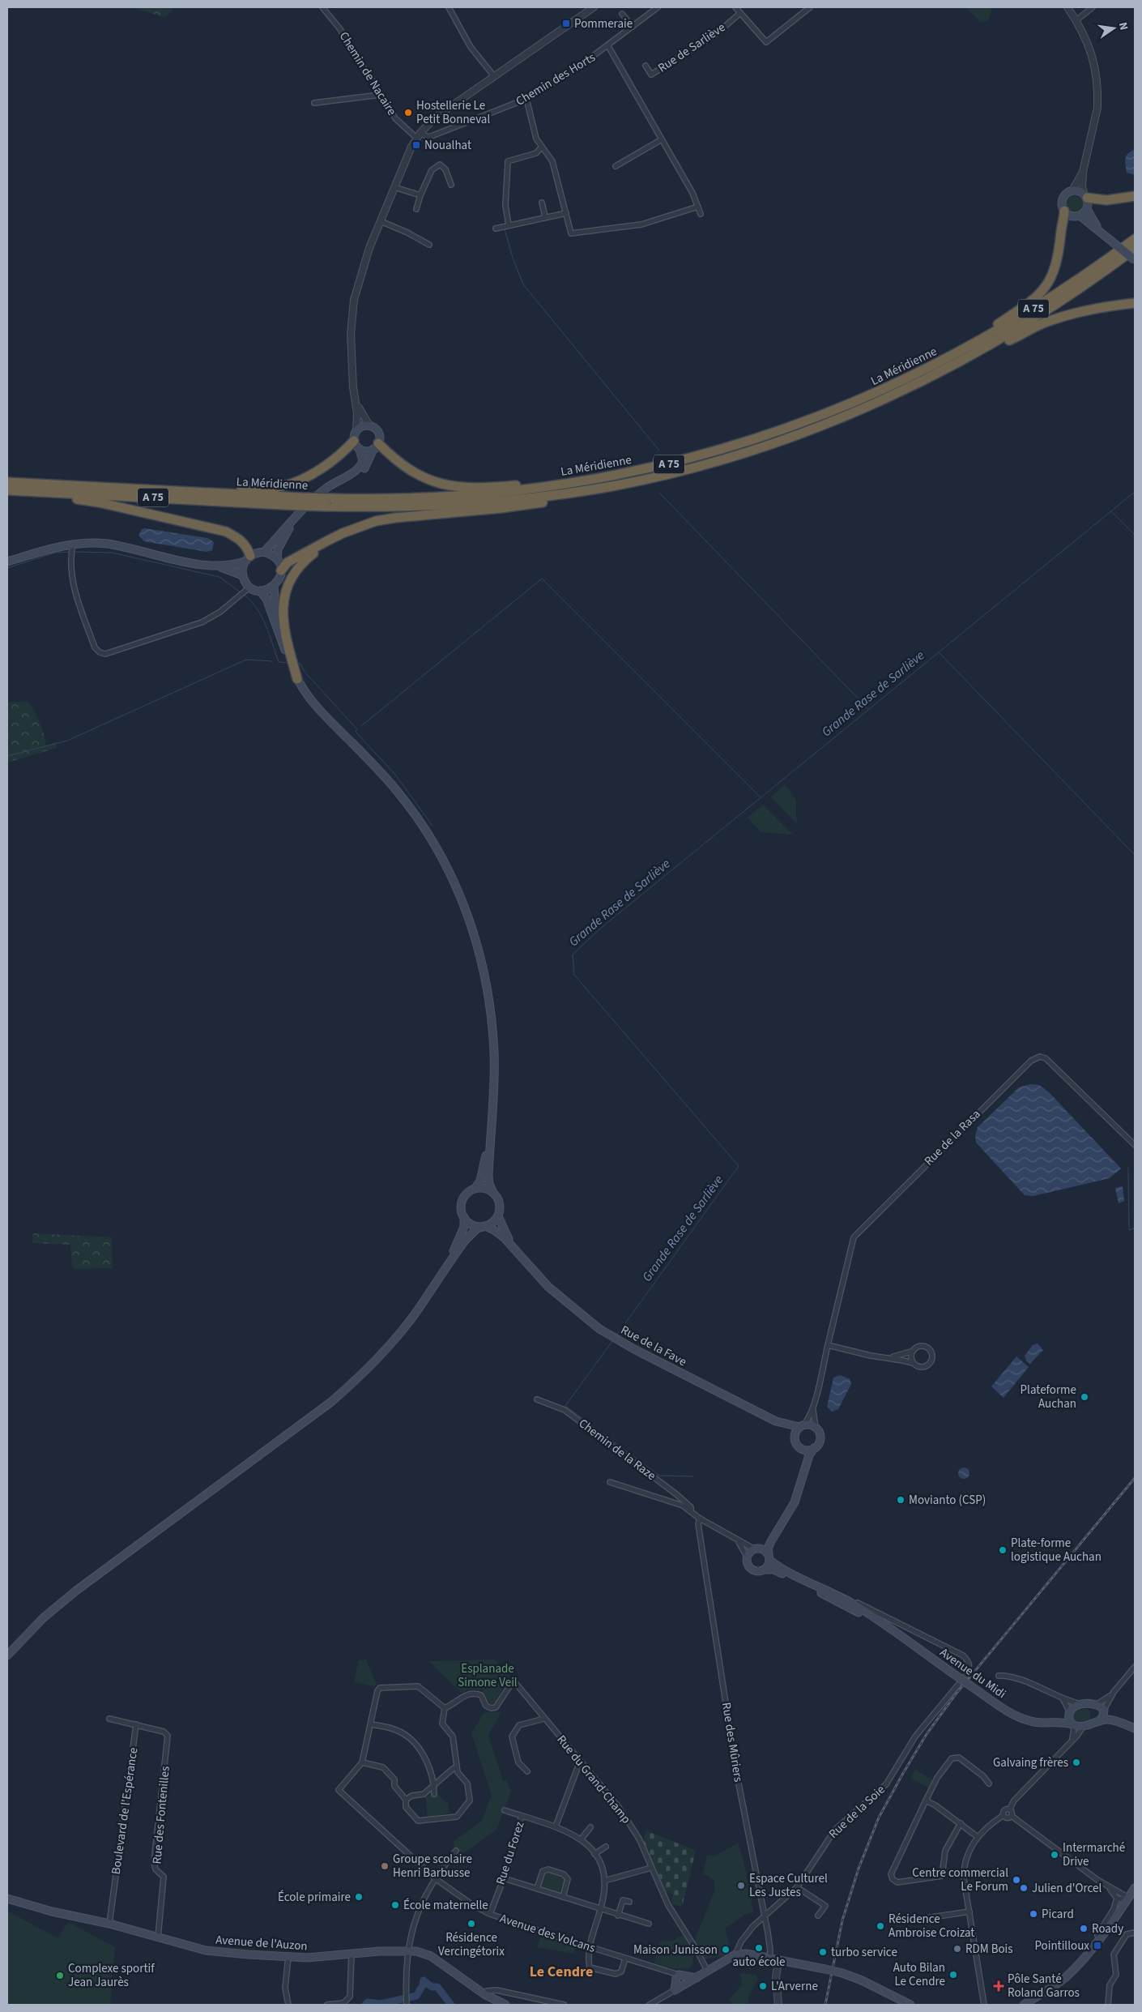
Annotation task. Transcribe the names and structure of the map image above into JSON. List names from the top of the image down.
{
  "streets": {
    "highway": ["A 75", "La Méridienne"],
    "main road": ["Rue de la Fave", "Avenue du Midi", "Avenue de l'Auzon"],
    "street": [
      "Rue de Sarliève",
      "Chemin de Nacaire",
      "Chemin des Horts",
      "Rue de la Rasa",
      "Chemin de la Raze",
      "Rue des Mûriers",
      "Rue du Grand-Champ",
      "Boulevard de l'Espérance",
      "Rue de la Soie",
      "Rue des Fontenilles",
      "Rue du Forez",
      "Avenue des Volcans"
    ]
  },
  "crossings": [
    ["Chemin de Nacaire", "Chemin des Horts"],
    ["Chemin de la Raze", "Rue des Mûriers"],
    ["Avenue du Midi", "Rue de la Soie"],
    ["Rue des Mûriers", "Rue de la Soie"],
    ["Boulevard de l'Espérance", "Rue des Fontenilles"],
    ["Boulevard de l'Espérance", "Avenue de l'Auzon"],
    ["Rue des Fontenilles", "Avenue de l'Auzon"],
    ["Rue du Forez", "Avenue des Volcans"]
  ],
  "districts": ["Le Cendre"],
  "water": ["Grande Rase de Sarliève"],
  "parks": ["Esplanade Simone Veil"],
  "places": {
    "transit": ["Pommeraie", "Noualhat", "Pointilloux"],
    "other": [
      "Hostellerie Le Petit Bonneval",
      "Plateforme Auchan",
      "Movianto (CSP)",
      "Plate-forme logistique Auchan",
      "Galvaing frères",
      "Intermarché Drive",
      "Groupe scolaire Henri Barbusse",
      "Centre commercial Le Forum",
      "Espace Culturel Les Justes",
      "Julien d'Orcel",
      "École primaire",
      "École maternelle",
      "Picard",
      "Résidence Vercingétorix",
      "Résidence Ambroise Croizat",
      "Roady",
      "auto école",
      "RDM Bois",
      "Maison Junisson",
      "turbo service",
      "Auto Bilan Le Cendre",
      "Complexe sportif Jean Jaurès",
      "L'Arverne"
    ],
    "health": ["Pôle Santé Roland Garros"]
  },
  "north": "right"
}
